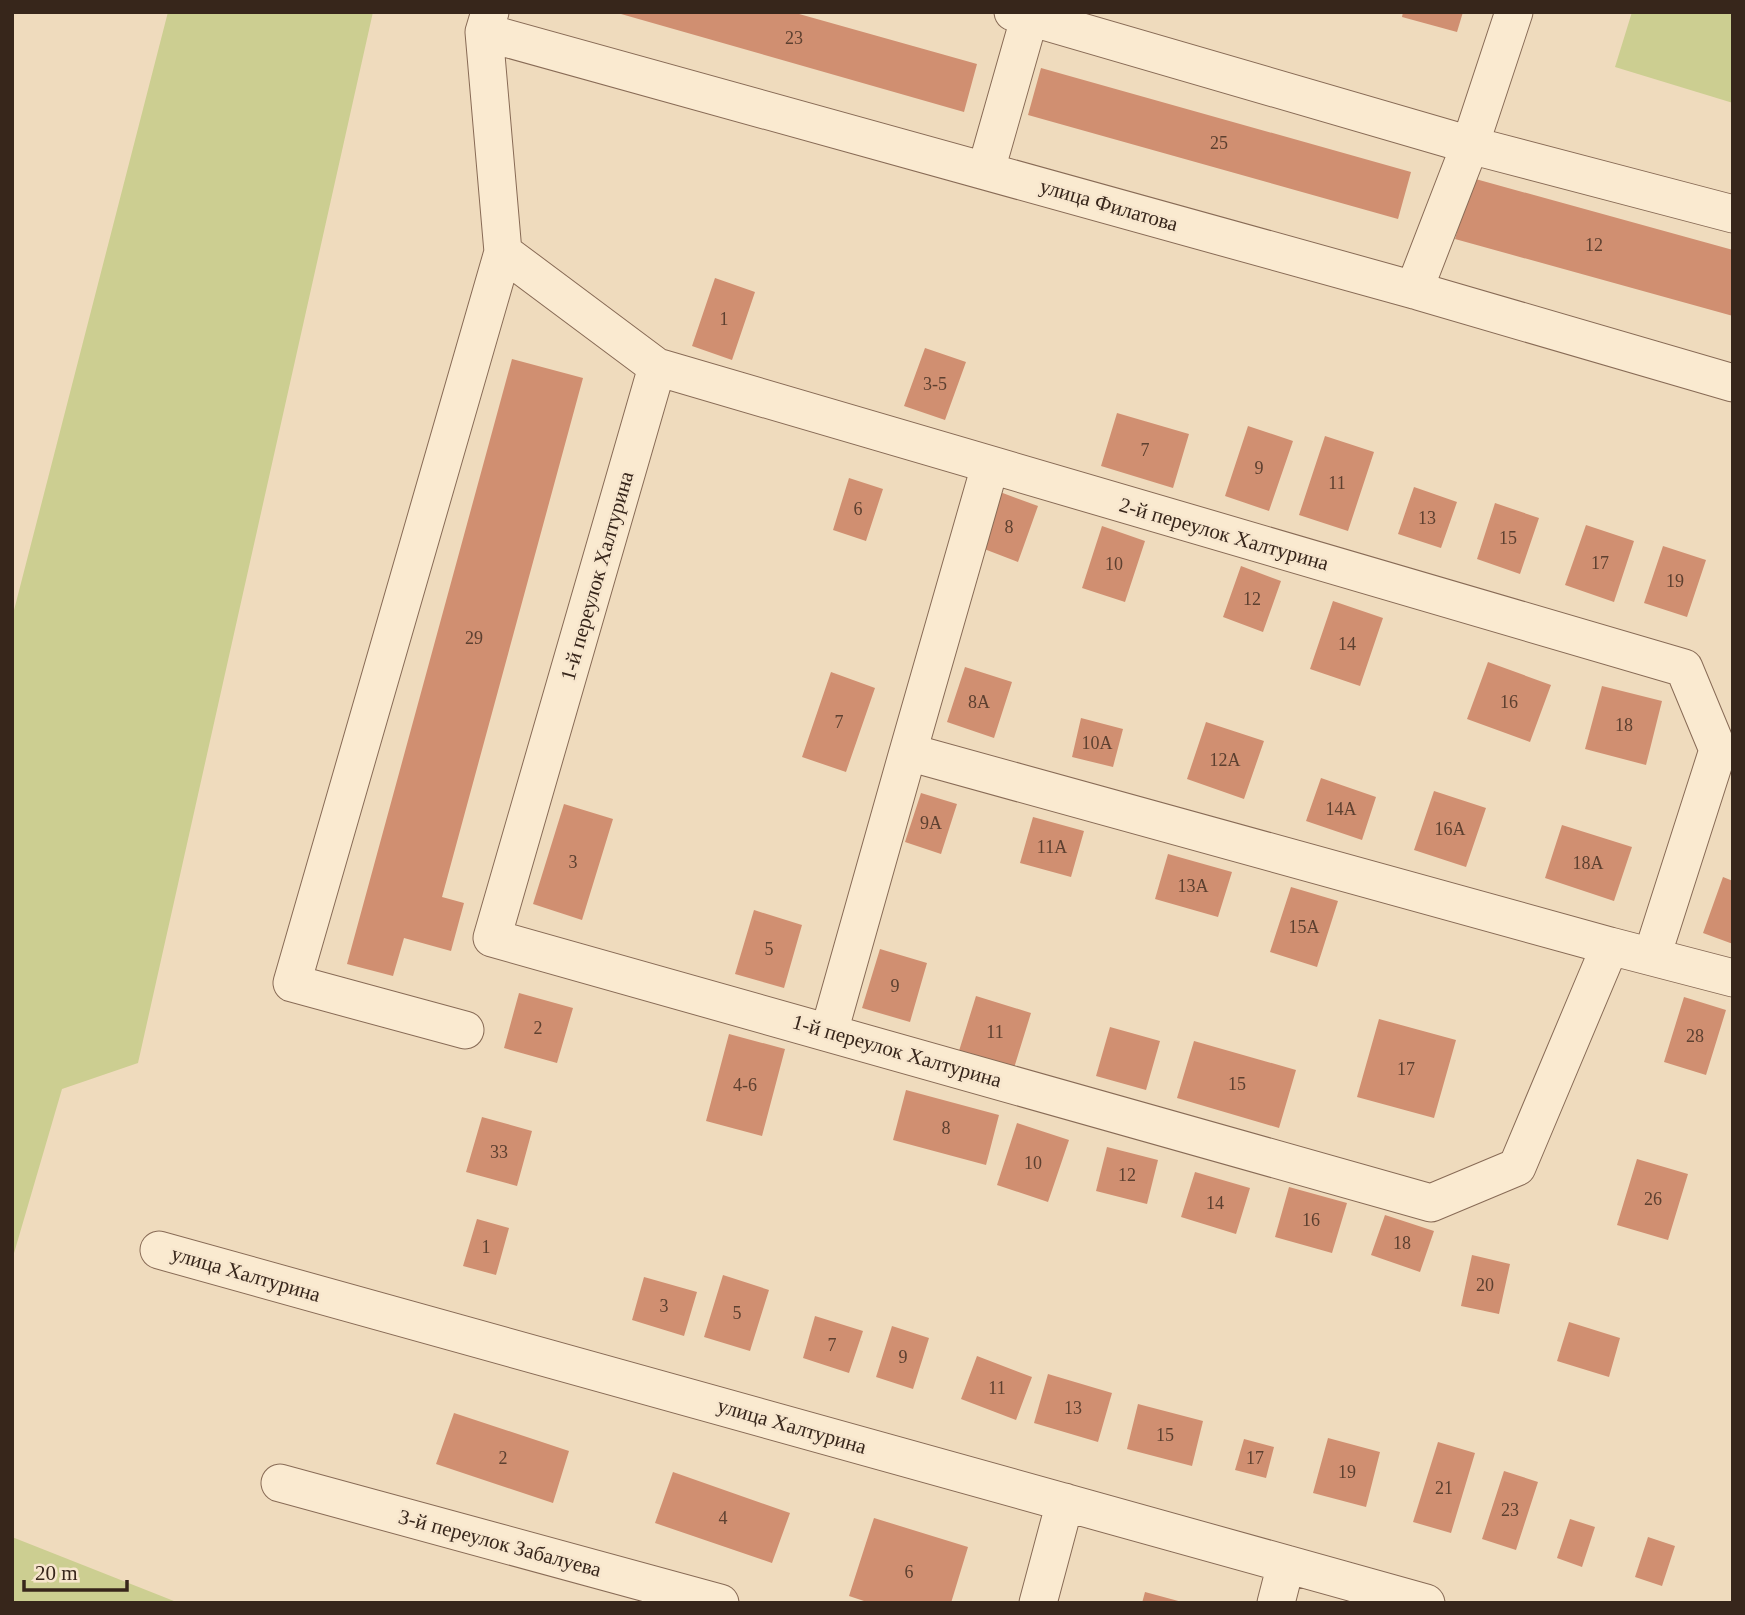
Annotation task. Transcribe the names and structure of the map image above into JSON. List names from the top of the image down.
{
  "streets": {
    "street": [
      "улица Филатова",
      "2-й переулок Халтурина",
      "1-й переулок Халтурина",
      "улица Халтурина",
      "3-й переулок Забалуева"
    ]
  },
  "crossings": [
    ["2-й переулок Халтурина", "1-й переулок Халтурина"]
  ],
  "house_numbers": [
    "23",
    "25",
    "12",
    "1",
    "3-5",
    "7",
    "9",
    "11",
    "6",
    "13",
    "8",
    "15",
    "17",
    "10",
    "19",
    "12",
    "29",
    "14",
    "8А",
    "16",
    "7",
    "18",
    "10А",
    "12А",
    "14А",
    "9А",
    "16А",
    "11А",
    "3",
    "18А",
    "13А",
    "15А",
    "5",
    "9",
    "2",
    "11",
    "28",
    "17",
    "15",
    "4-6",
    "8",
    "33",
    "10",
    "12",
    "26",
    "14",
    "16",
    "18",
    "1",
    "20",
    "3",
    "5",
    "7",
    "9",
    "11",
    "13",
    "15",
    "2",
    "17",
    "19",
    "21",
    "23",
    "4",
    "6"
  ],
  "scale_bar": "20 m"
}
